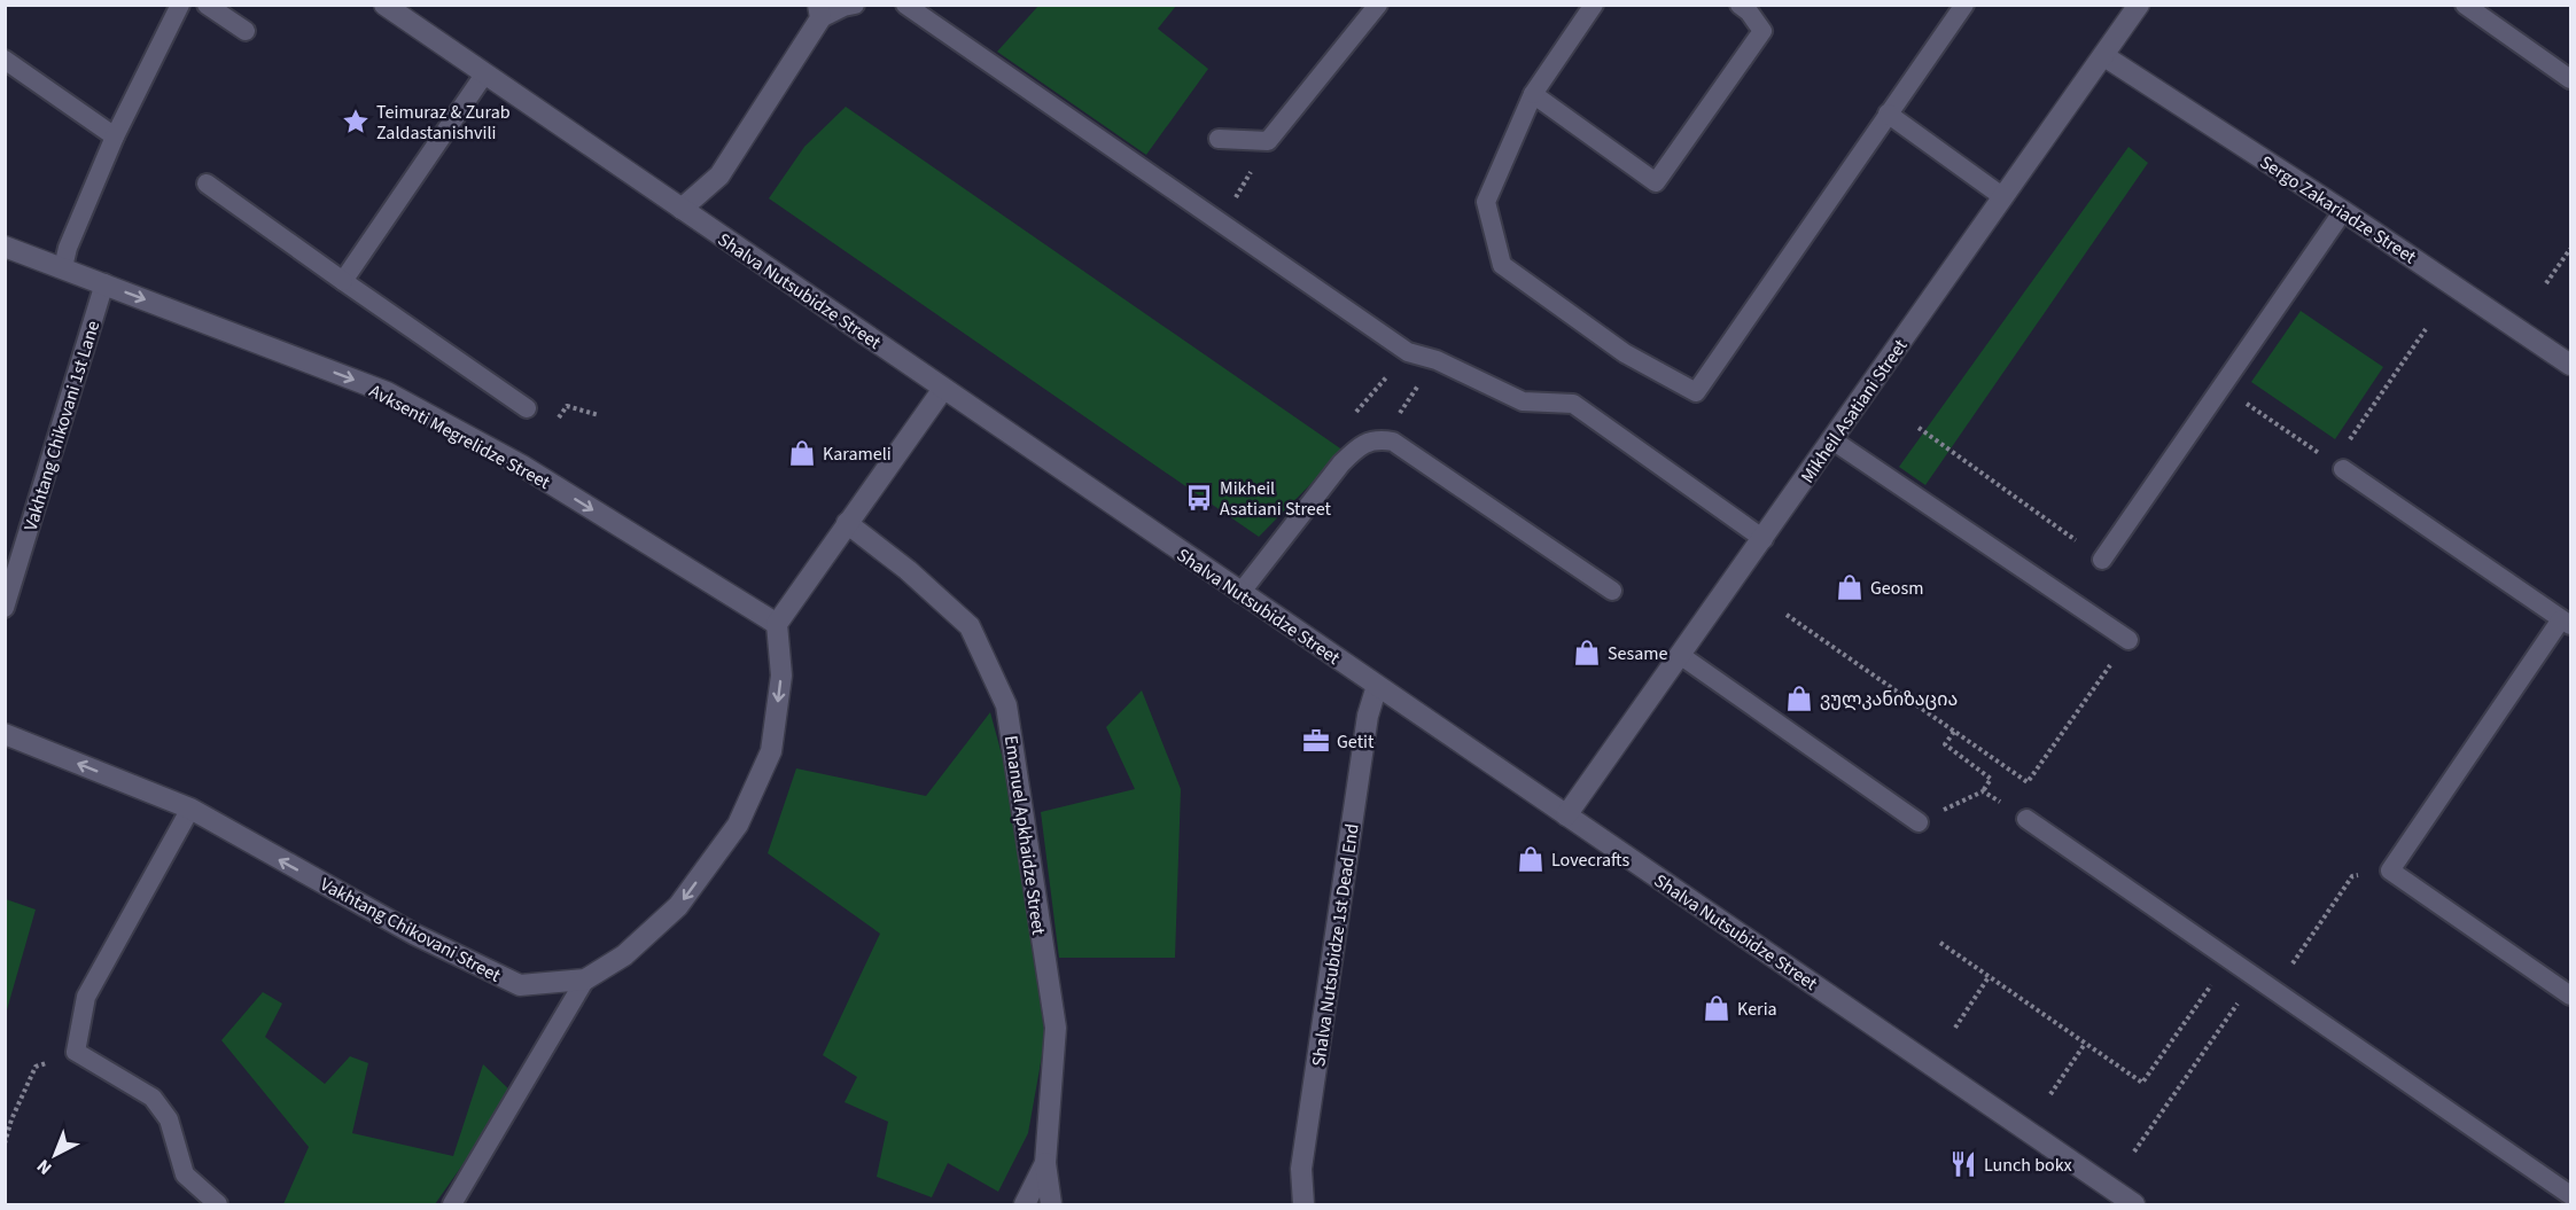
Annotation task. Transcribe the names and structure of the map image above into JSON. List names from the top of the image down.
{
  "streets": {
    "street": [
      "Sergo Zakariadze Street",
      "Shalva Nutsubidze Street",
      "Mikheil Asatiani Street",
      "Avksenti Megrelidze Street",
      "Emanuel Apkhaidze Street",
      "Vakhtang Chikovani Street",
      "Shalva Nutsubidze 1st Dead End"
    ],
    "lane": ["Vakhtang Chikovani 1st Lane"]
  },
  "crossings": [
    ["Sergo Zakariadze Street", "Mikheil Asatiani Street"],
    ["Shalva Nutsubidze Street", "Mikheil Asatiani Street"],
    ["Shalva Nutsubidze Street", "Shalva Nutsubidze 1st Dead End"],
    ["Vakhtang Chikovani 1st Lane", "Avksenti Megrelidze Street"],
    ["Avksenti Megrelidze Street", "Vakhtang Chikovani Street"]
  ],
  "one_way": ["Avksenti Megrelidze Street"],
  "places": {
    "place": ["Teimuraz & Zurab Zaldastanishvili"],
    "shop": [
      "Karameli",
      "Geosm",
      "Sesame",
      "ვულკანიზაცია",
      "Lovecrafts",
      "Keria"
    ],
    "bus stop": ["Mikheil Asatiani Street"],
    "office": ["Getit"],
    "restaurant": ["Lunch bokx"]
  },
  "north": "bottom left"
}
